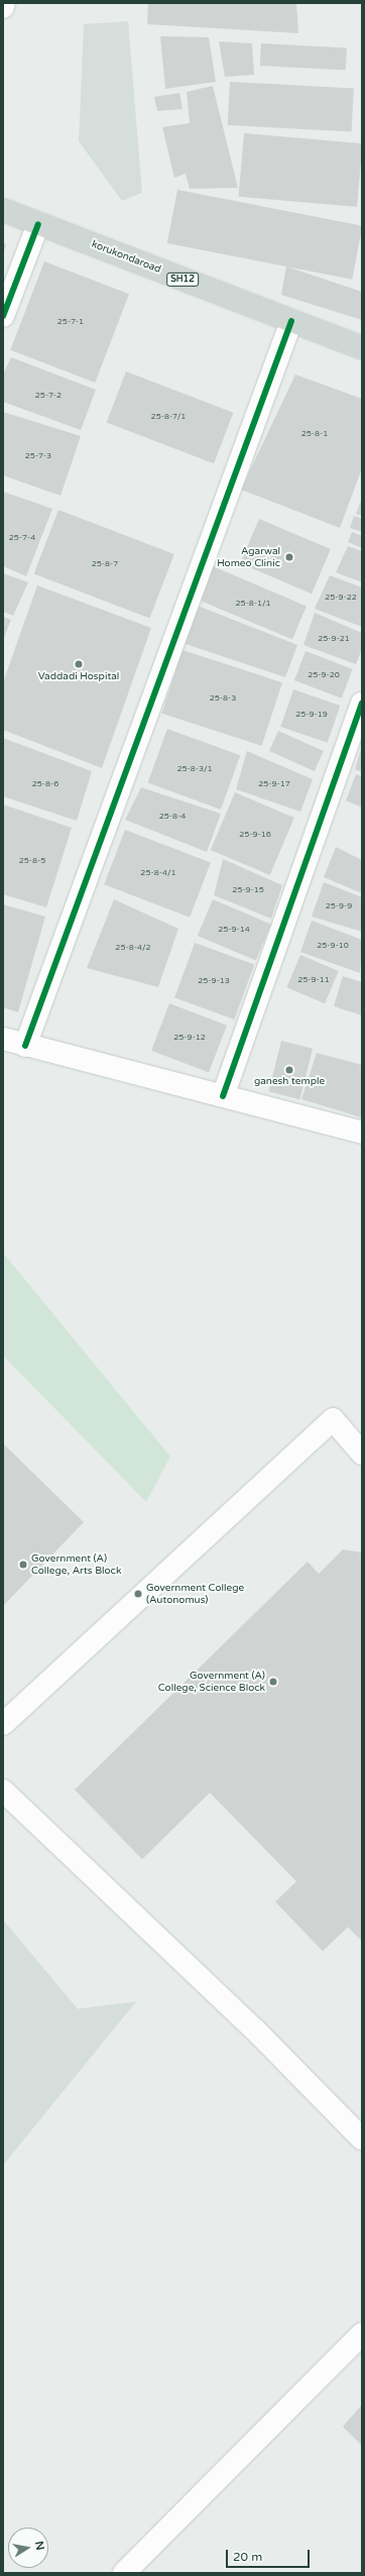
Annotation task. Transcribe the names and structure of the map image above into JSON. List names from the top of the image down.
{
  "streets": {
    "main road": ["korukondaroad", "SH12"]
  },
  "places": [
    "Agarwal Homeo Clinic",
    "Vaddadi Hospital",
    "ganesh temple",
    "Government (A) College, Arts Block",
    "Government College (Autonomus)",
    "Government (A) College, Science Block"
  ],
  "house_numbers": [
    "25-7-1",
    "25-7-2",
    "25-8-7/1",
    "25-8-1",
    "25-7-3",
    "25-7-4",
    "25-8-7",
    "25-9-22",
    "25-8-1/1",
    "25-9-21",
    "25-9-20",
    "25-8-3",
    "25-9-19",
    "25-8-3/1",
    "25-8-6",
    "25-9-17",
    "25-8-4",
    "25-9-16",
    "25-8-5",
    "25-8-4/1",
    "25-9-15",
    "25-9-9",
    "25-9-14",
    "25-9-10",
    "25-8-4/2",
    "25-9-11",
    "25-9-13",
    "25-9-12"
  ],
  "scale_bar": "20 m",
  "north": "right"
}
